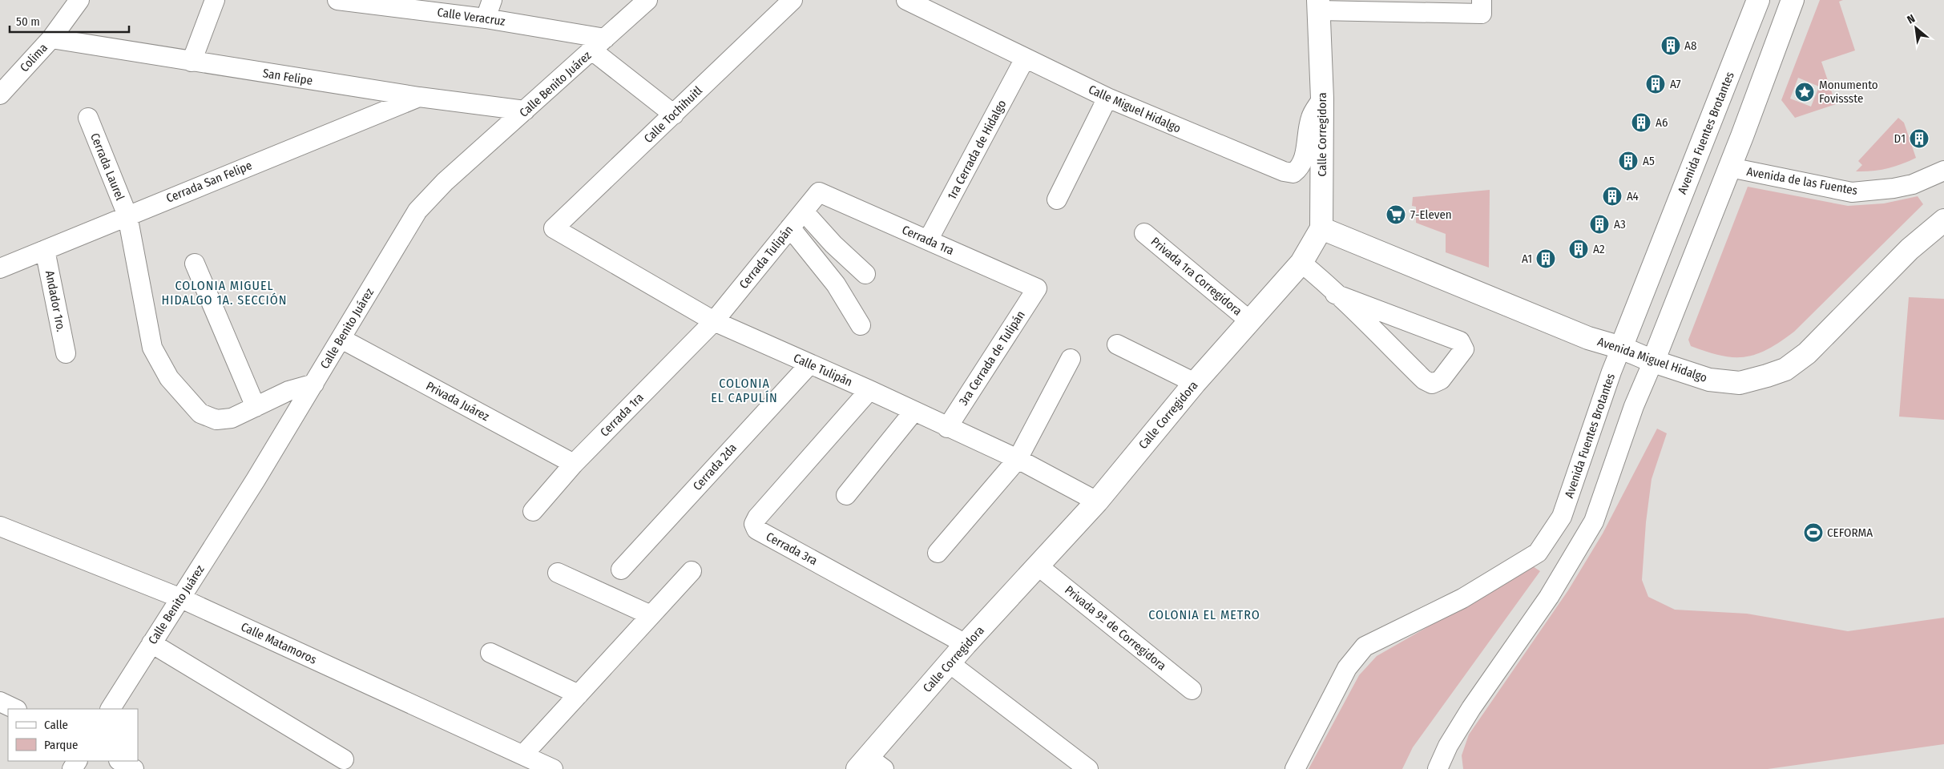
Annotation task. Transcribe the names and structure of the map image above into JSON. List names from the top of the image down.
{
  "streets": {
    "street": [
      "Calle Veracruz",
      "Colima",
      "San Felipe",
      "Calle Benito Juárez",
      "Calle Miguel Hidalgo",
      "Calle Tochihuitl",
      "Avenida Fuentes Brotantes",
      "Calle Corregidora",
      "1ra Cerrada de Hidalgo",
      "Cerrada Laurel",
      "Avenida de las Fuentes",
      "Cerrada San Felipe",
      "Cerrada 1ra",
      "Cerrada Tulipán",
      "Privada 1ra Corregidora",
      "Andador 1ro.",
      "3ra Cerrada de Tulipán",
      "Avenida Miguel Hidalgo",
      "Calle Tulipán",
      "Privada Juárez",
      "Cerrada 2da",
      "Cerrada 3ra",
      "Privada 9ª de Corregidora",
      "Calle Matamoros"
    ]
  },
  "crossings": [
    ["Calle Veracruz", "Calle Benito Juárez"],
    ["Colima", "San Felipe"],
    ["San Felipe", "Calle Benito Juárez"],
    ["San Felipe", "Cerrada San Felipe"],
    ["Calle Benito Juárez", "Cerrada Laurel"],
    ["Calle Benito Juárez", "Privada Juárez"],
    ["Calle Benito Juárez", "Calle Matamoros"],
    ["Calle Miguel Hidalgo", "Calle Corregidora"],
    ["Calle Miguel Hidalgo", "1ra Cerrada de Hidalgo"],
    ["Calle Tochihuitl", "Calle Tulipán"],
    ["Avenida Fuentes Brotantes", "Avenida Miguel Hidalgo"],
    ["Calle Corregidora", "Privada 1ra Corregidora"],
    ["Calle Corregidora", "Avenida Miguel Hidalgo"],
    ["Calle Corregidora", "Calle Tulipán"],
    ["Calle Corregidora", "Cerrada 3ra"],
    ["Calle Corregidora", "Privada 9ª de Corregidora"],
    ["1ra Cerrada de Hidalgo", "Cerrada 1ra"],
    ["Cerrada Laurel", "Cerrada San Felipe"],
    ["Cerrada San Felipe", "Andador 1ro."],
    ["Cerrada 1ra", "Cerrada Tulipán"],
    ["Cerrada 1ra", "3ra Cerrada de Tulipán"],
    ["Cerrada 1ra", "Calle Tulipán"],
    ["Cerrada 1ra", "Privada Juárez"],
    ["Cerrada Tulipán", "Calle Tulipán"],
    ["3ra Cerrada de Tulipán", "Calle Tulipán"],
    ["Calle Tulipán", "Cerrada 2da"],
    ["Calle Tulipán", "Cerrada 3ra"]
  ],
  "districts": ["COLONIA MIGUEL HIDALGO 1A. SECCIÓN", "COLONIA EL CAPULÍN", "COLONIA EL METRO"],
  "places": {
    "building": [
      "A8",
      "A7",
      "A6",
      "D1",
      "A5",
      "A4",
      "A3",
      "A2",
      "A1"
    ],
    "place": ["Monumento Fovissste"],
    "supermarket": ["7-Eleven"],
    "sports": ["CEFORMA"]
  },
  "legend": ["Calle", "Parque"],
  "scale_bar": "50 m",
  "north": "top left"
}
